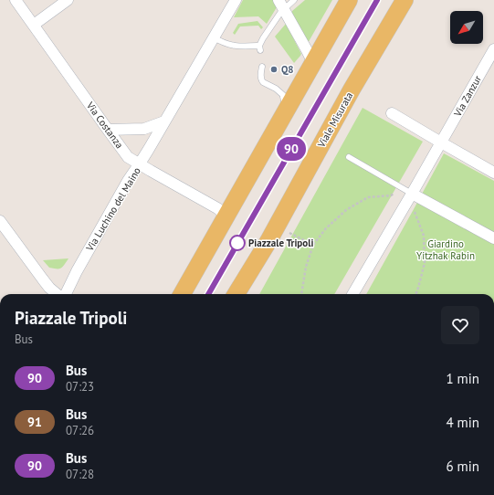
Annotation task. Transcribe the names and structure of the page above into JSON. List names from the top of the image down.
{
  "streets": {
    "main road": ["Viale Misurata"],
    "street": ["Via Zanzur", "Via Costanza", "Via Luchino del Maino"]
  },
  "crossings": [
    ["Via Costanza", "Via Luchino del Maino"]
  ],
  "parks": ["Giardino Yitzhak Rabin"],
  "places": ["Q8", "Piazzale Tripoli"],
  "lines": ["bus line 90"],
  "north": "bottom left",
  "page": {
    "on_map": "90",
    "heading": ["Piazzale Tripoli", "Bus"],
    "list": [
      {
        "mark": "90",
        "name": "Bus",
        "note": "07:23",
        "value": "1 min"
      },
      {
        "mark": "91",
        "name": "Bus",
        "note": "07:26",
        "value": "4 min"
      },
      {
        "mark": "90",
        "name": "Bus",
        "note": "07:28",
        "value": "6 min"
      }
    ]
  }
}
